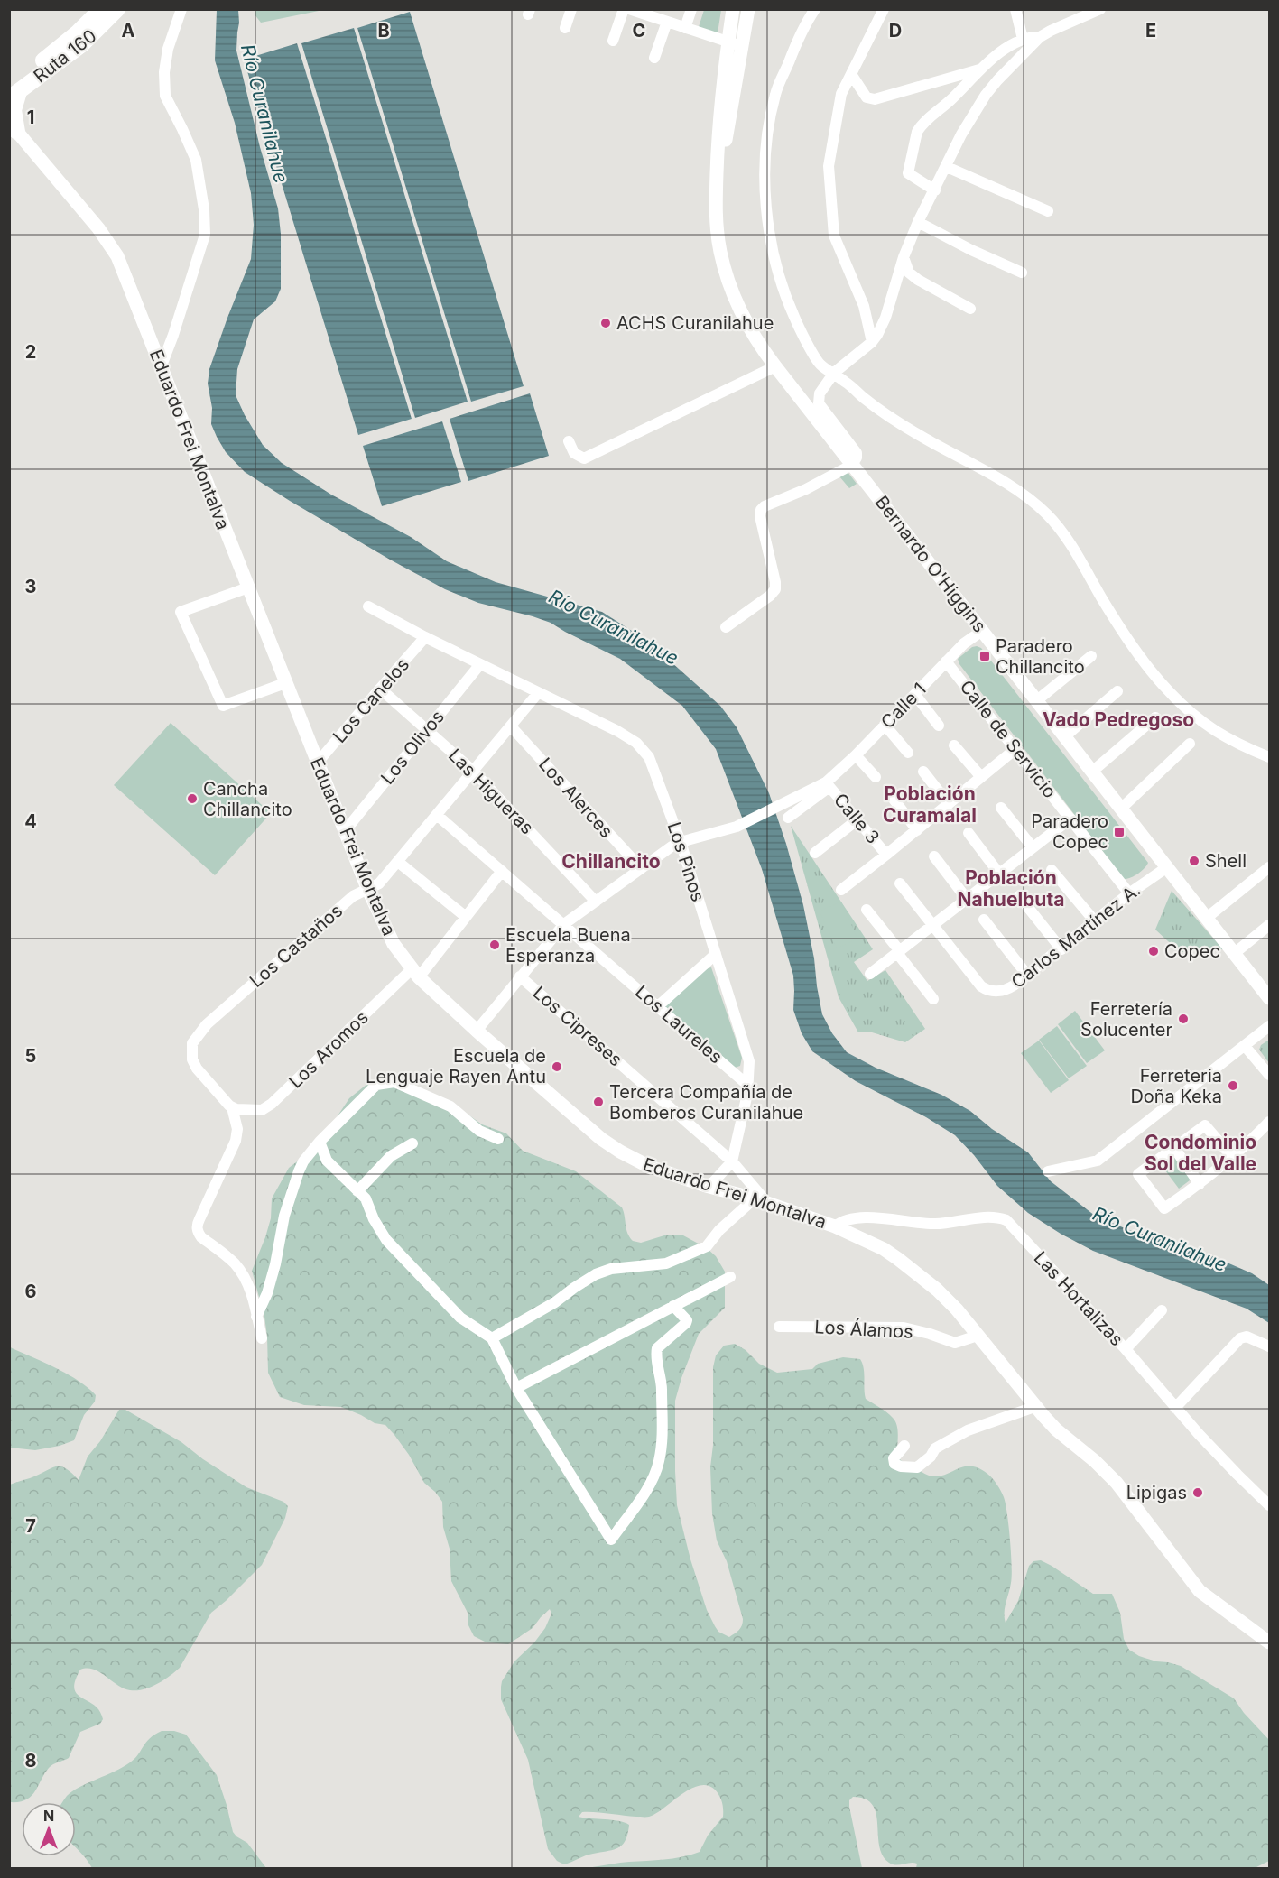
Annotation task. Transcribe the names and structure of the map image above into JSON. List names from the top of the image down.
{
  "streets": {
    "highway": ["Ruta 160"],
    "main road": ["Eduardo Frei Montalva", "Bernardo O'Higgins"],
    "street": [
      "Los Canelos",
      "Calle 1",
      "Calle de Servicio",
      "Los Olivos",
      "Las Higueras",
      "Los Alerces",
      "Calle 3",
      "Los Pinos",
      "Carlos Martínez A.",
      "Los Castaños",
      "Los Laureles",
      "Los Cipreses",
      "Los Aromos",
      "Las Hortalizas",
      "Los Álamos"
    ]
  },
  "crossings": [
    ["Eduardo Frei Montalva", "Los Canelos"],
    ["Eduardo Frei Montalva", "Los Olivos"],
    ["Eduardo Frei Montalva", "Los Castaños"],
    ["Eduardo Frei Montalva", "Los Aromos"],
    ["Eduardo Frei Montalva", "Las Hortalizas"],
    ["Eduardo Frei Montalva", "Los Álamos"],
    ["Bernardo O'Higgins", "Calle 1"],
    ["Bernardo O'Higgins", "Carlos Martínez A."],
    ["Los Canelos", "Las Higueras"],
    ["Los Canelos", "Los Pinos"],
    ["Calle 1", "Calle de Servicio"],
    ["Calle 1", "Calle 3"],
    ["Calle de Servicio", "Carlos Martínez A."],
    ["Los Olivos", "Las Higueras"],
    ["Los Olivos", "Los Pinos"],
    ["Las Higueras", "Los Castaños"],
    ["Los Alerces", "Los Castaños"],
    ["Los Pinos", "Los Castaños"],
    ["Los Pinos", "Los Laureles"],
    ["Los Pinos", "Los Cipreses"],
    ["Los Castaños", "Los Laureles"],
    ["Los Castaños", "Los Aromos"],
    ["Los Laureles", "Los Aromos"]
  ],
  "districts": [
    "Vado Pedregoso",
    "Población Curamalal",
    "Chillancito",
    "Población Nahuelbuta",
    "Condominio Sol del Valle"
  ],
  "water": ["Río Curanilahue"],
  "places": {
    "other": [
      "ACHS Curanilahue",
      "Cancha Chillancito",
      "Shell",
      "Escuela Buena Esperanza",
      "Copec",
      "Ferretería Solucenter",
      "Escuela de Lenguaje Rayen Antu",
      "Ferreteria Doña Keka",
      "Tercera Compañía de Bomberos Curanilahue",
      "Lipigas"
    ],
    "transit": ["Paradero Chillancito", "Paradero Copec"]
  },
  "north": "top",
  "grid": {
    "columns": [
      "A",
      "B",
      "C",
      "D",
      "E"
    ],
    "rows": [
      "1",
      "2",
      "3",
      "4",
      "5",
      "6",
      "7",
      "8"
    ]
  }
}
